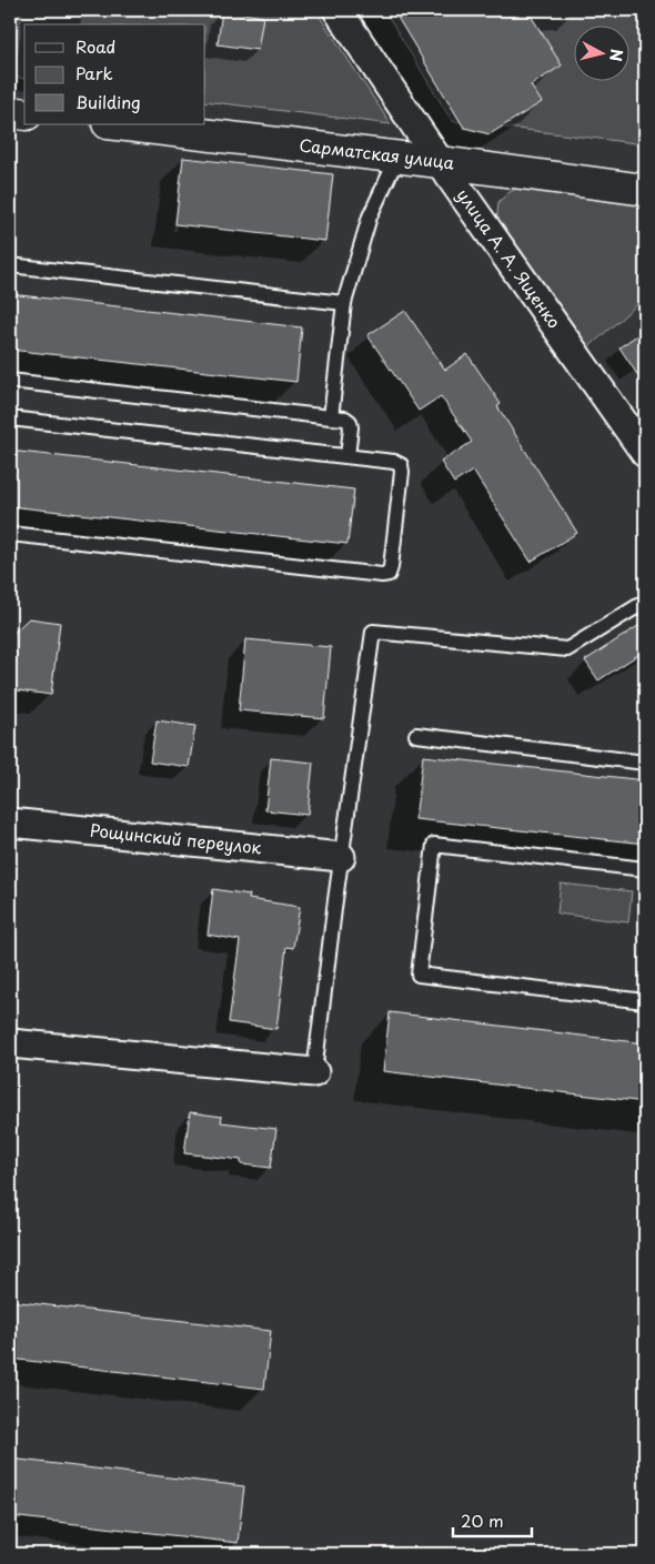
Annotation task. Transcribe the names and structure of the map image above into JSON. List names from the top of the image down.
{
  "streets": {
    "main road": ["Сарматская улица"],
    "street": ["улица А. А. Ященко", "Рощинский переулок"]
  },
  "crossings": [
    ["Сарматская улица", "улица А. А. Ященко"]
  ],
  "legend": ["Road", "Park", "Building"],
  "scale_bar": "20 m",
  "north": "right"
}
